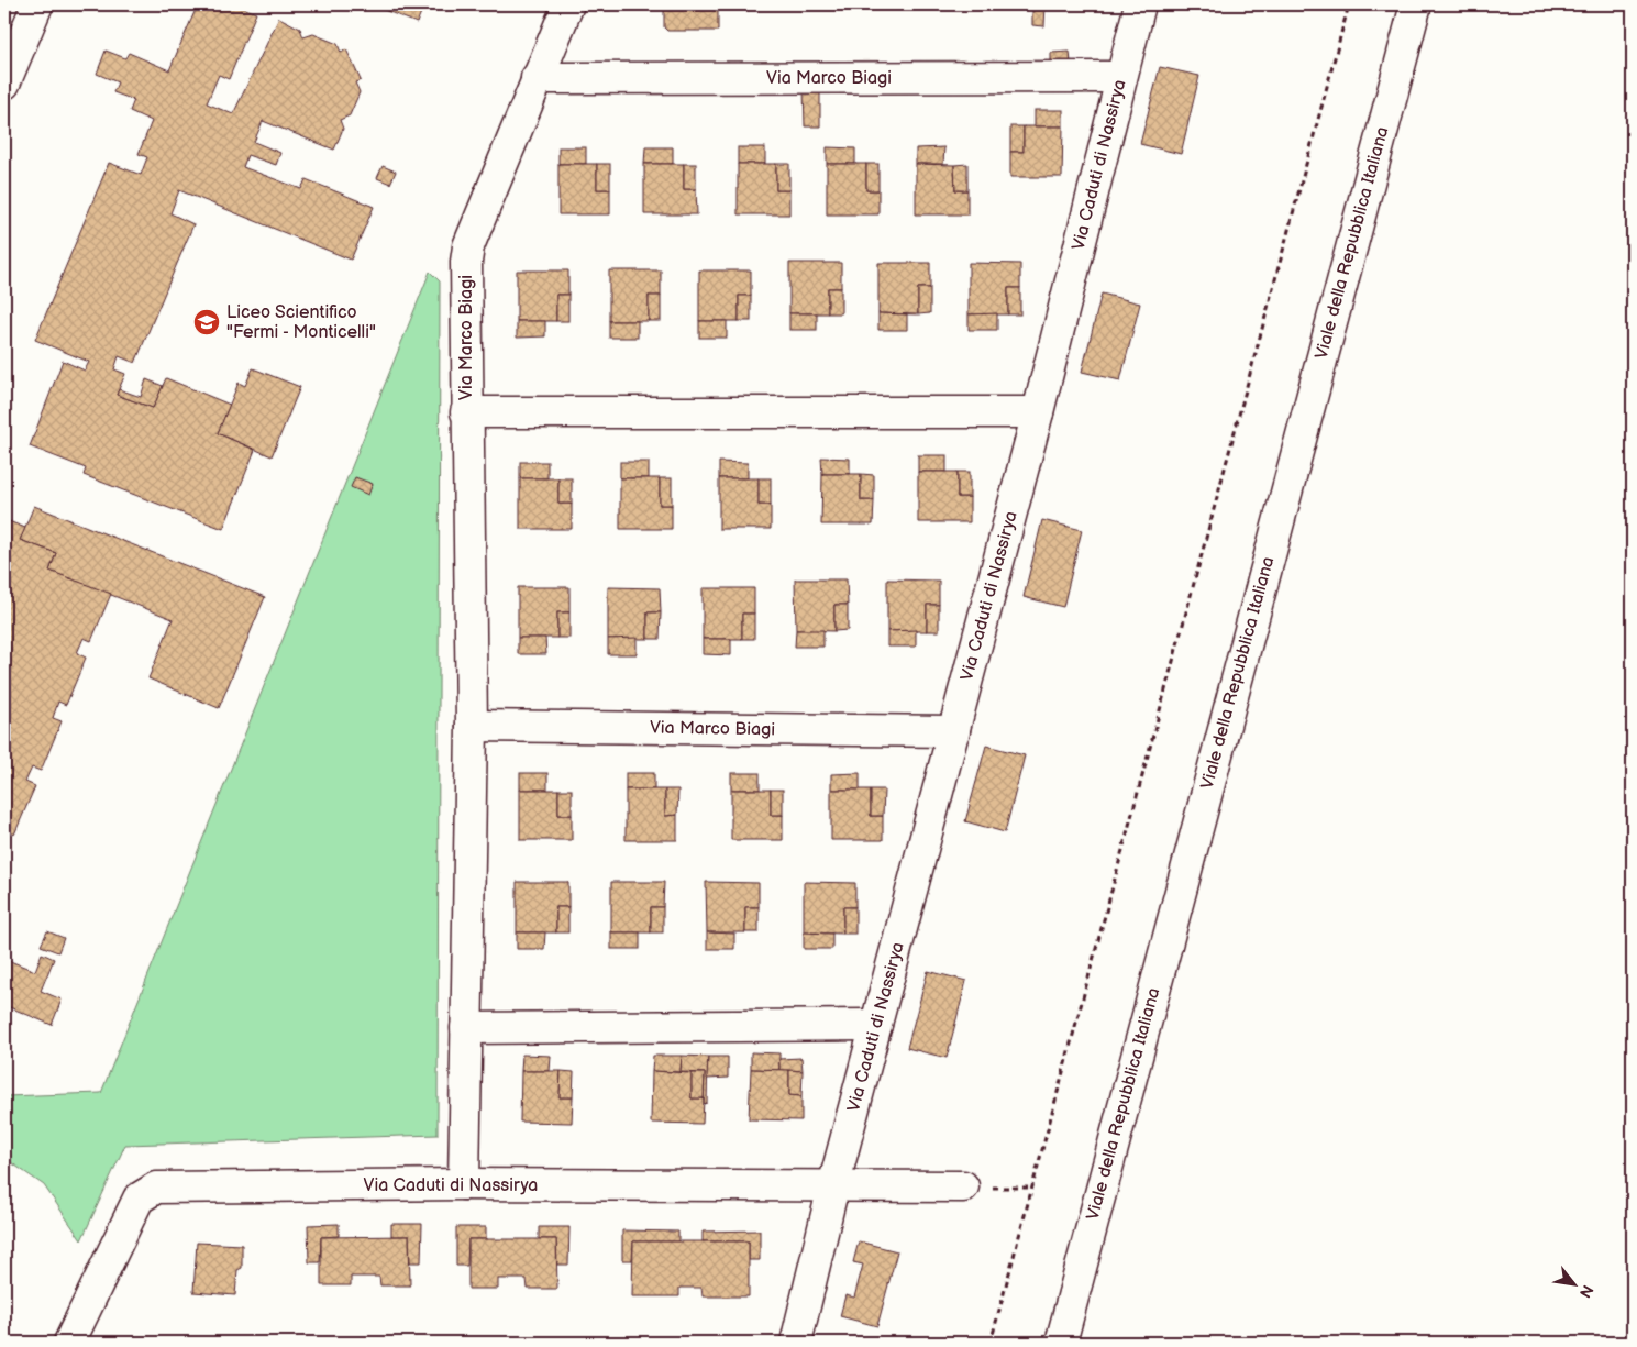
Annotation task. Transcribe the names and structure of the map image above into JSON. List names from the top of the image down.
{
  "streets": {
    "street": ["Via Marco Biagi", "Via Caduti di Nassirya", "Viale della Repubblica Italiana"]
  },
  "crossings": [
    ["Via Marco Biagi", "Via Caduti di Nassirya"]
  ],
  "places": {
    "school or university": ["Liceo Scientifico \"Fermi - Monticelli\""]
  },
  "north": "bottom right"
}
